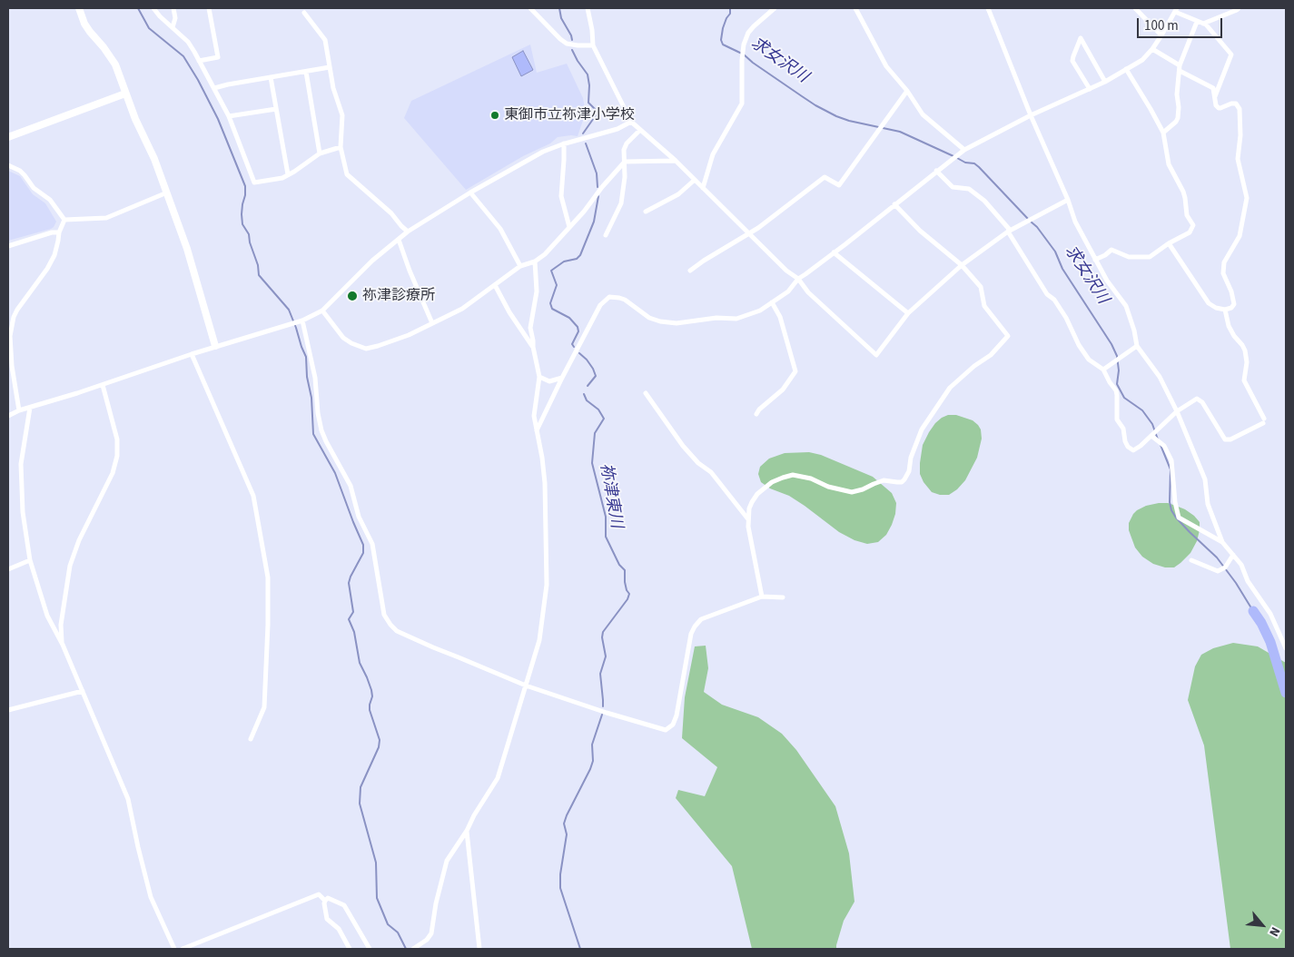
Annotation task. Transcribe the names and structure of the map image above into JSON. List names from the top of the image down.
{
  "water": ["求女沢川", "祢津東川"],
  "places": ["東御市立祢津小学校", "祢津診療所"],
  "scale_bar": "100 m",
  "north": "bottom right"
}
